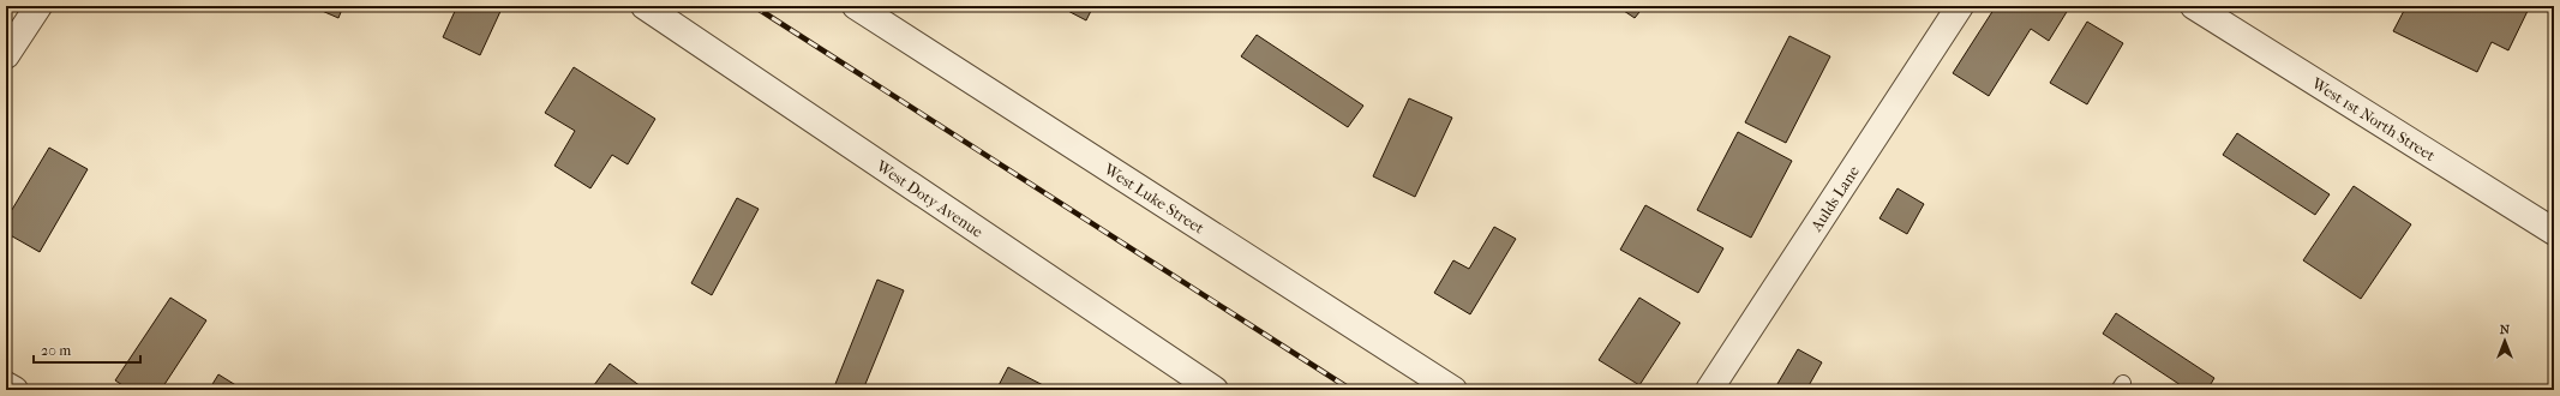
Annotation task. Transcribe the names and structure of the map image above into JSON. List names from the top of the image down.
{
  "streets": {
    "street": [
      "West 1st North Street",
      "West Doty Avenue",
      "West Luke Street",
      "Aulds Lane"
    ]
  },
  "scale_bar": "20 m",
  "north": "top"
}
